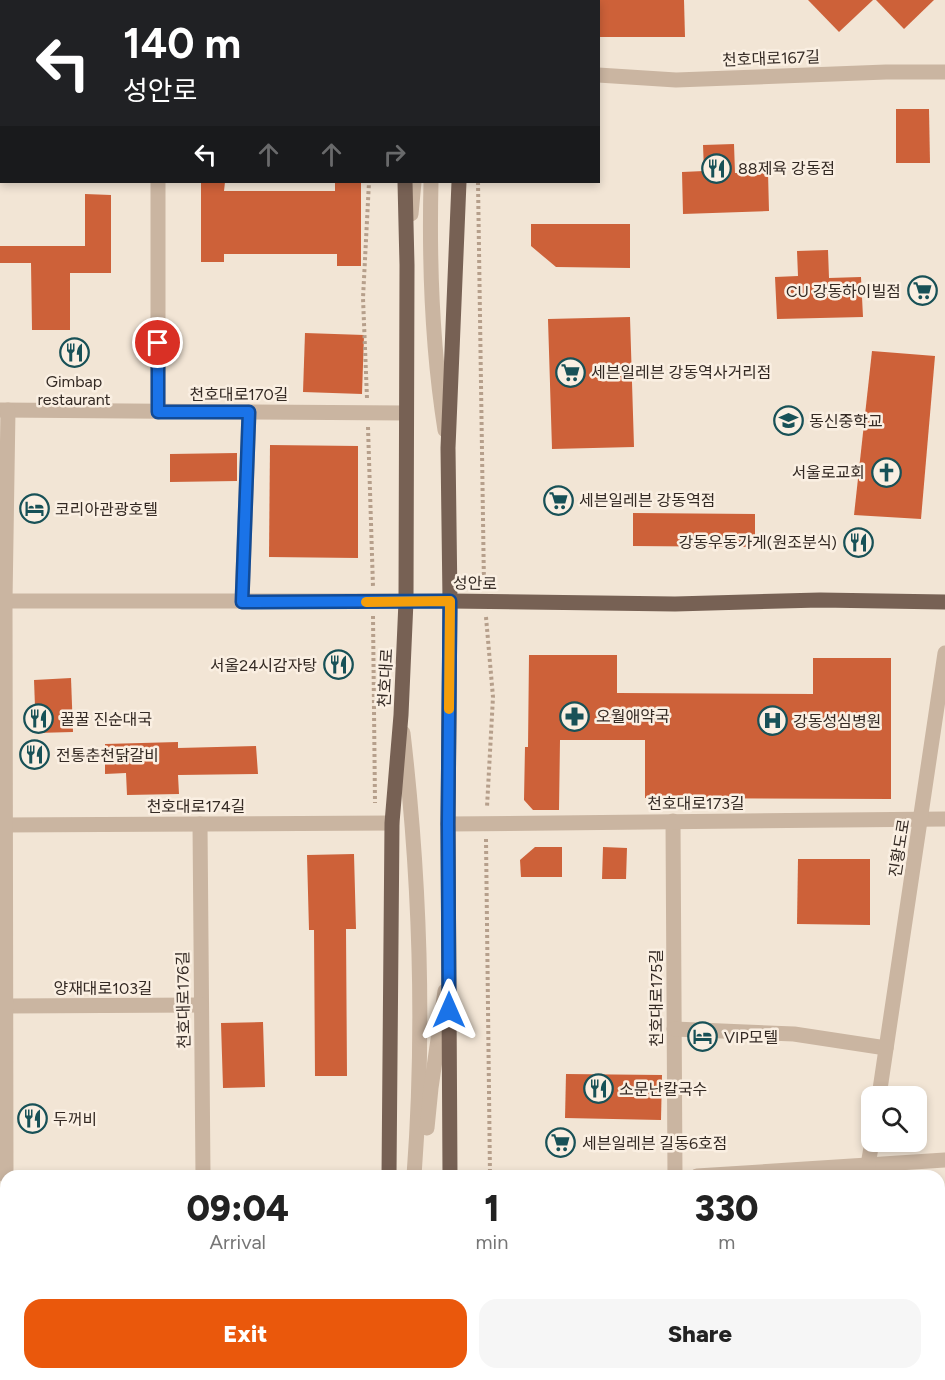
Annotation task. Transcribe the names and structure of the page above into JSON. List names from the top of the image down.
{
  "streets": {
    "main road": ["성안로", "천호대로"],
    "street": [
      "천호대로167길",
      "천호대로170길",
      "천호대로173길",
      "천호대로174길",
      "진황도로",
      "양재대로103길",
      "천호대로175길",
      "천호대로176길"
    ]
  },
  "crossings": [
    ["천호대로170길", "천호대로"],
    ["성안로", "천호대로"],
    ["천호대로", "천호대로174길"],
    ["천호대로173길", "진황도로"],
    ["천호대로173길", "천호대로175길"],
    ["천호대로174길", "천호대로176길"],
    ["양재대로103길", "천호대로176길"]
  ],
  "places": {
    "restaurant": [
      "88제육 강동점",
      "Gimbap restaurant",
      "강동우동가게(원조분식)",
      "서울24시감자탕",
      "꿀꿀 진순대국",
      "전통춘천닭갈비",
      "소문난칼국수",
      "두꺼비"
    ],
    "supermarket": [
      "CU 강동하이빌점",
      "세븐일레븐 강동역사거리점",
      "세븐일레븐 강동역점",
      "세븐일레븐 길동6호점"
    ],
    "school or university": ["동신중학교"],
    "church": ["서울로교회"],
    "hotel": ["코리아관광호텔", "VIP모텔"],
    "pharmacy": ["오월애약국"],
    "hospital": ["강동성심병원"]
  },
  "page": {
    "turn": ["140 m", "성안로"],
    "eta": [
      "09:04",
      "Arrival",
      "1",
      "min",
      "330",
      "m"
    ],
    "buttons": ["Exit", "Share"]
  }
}
